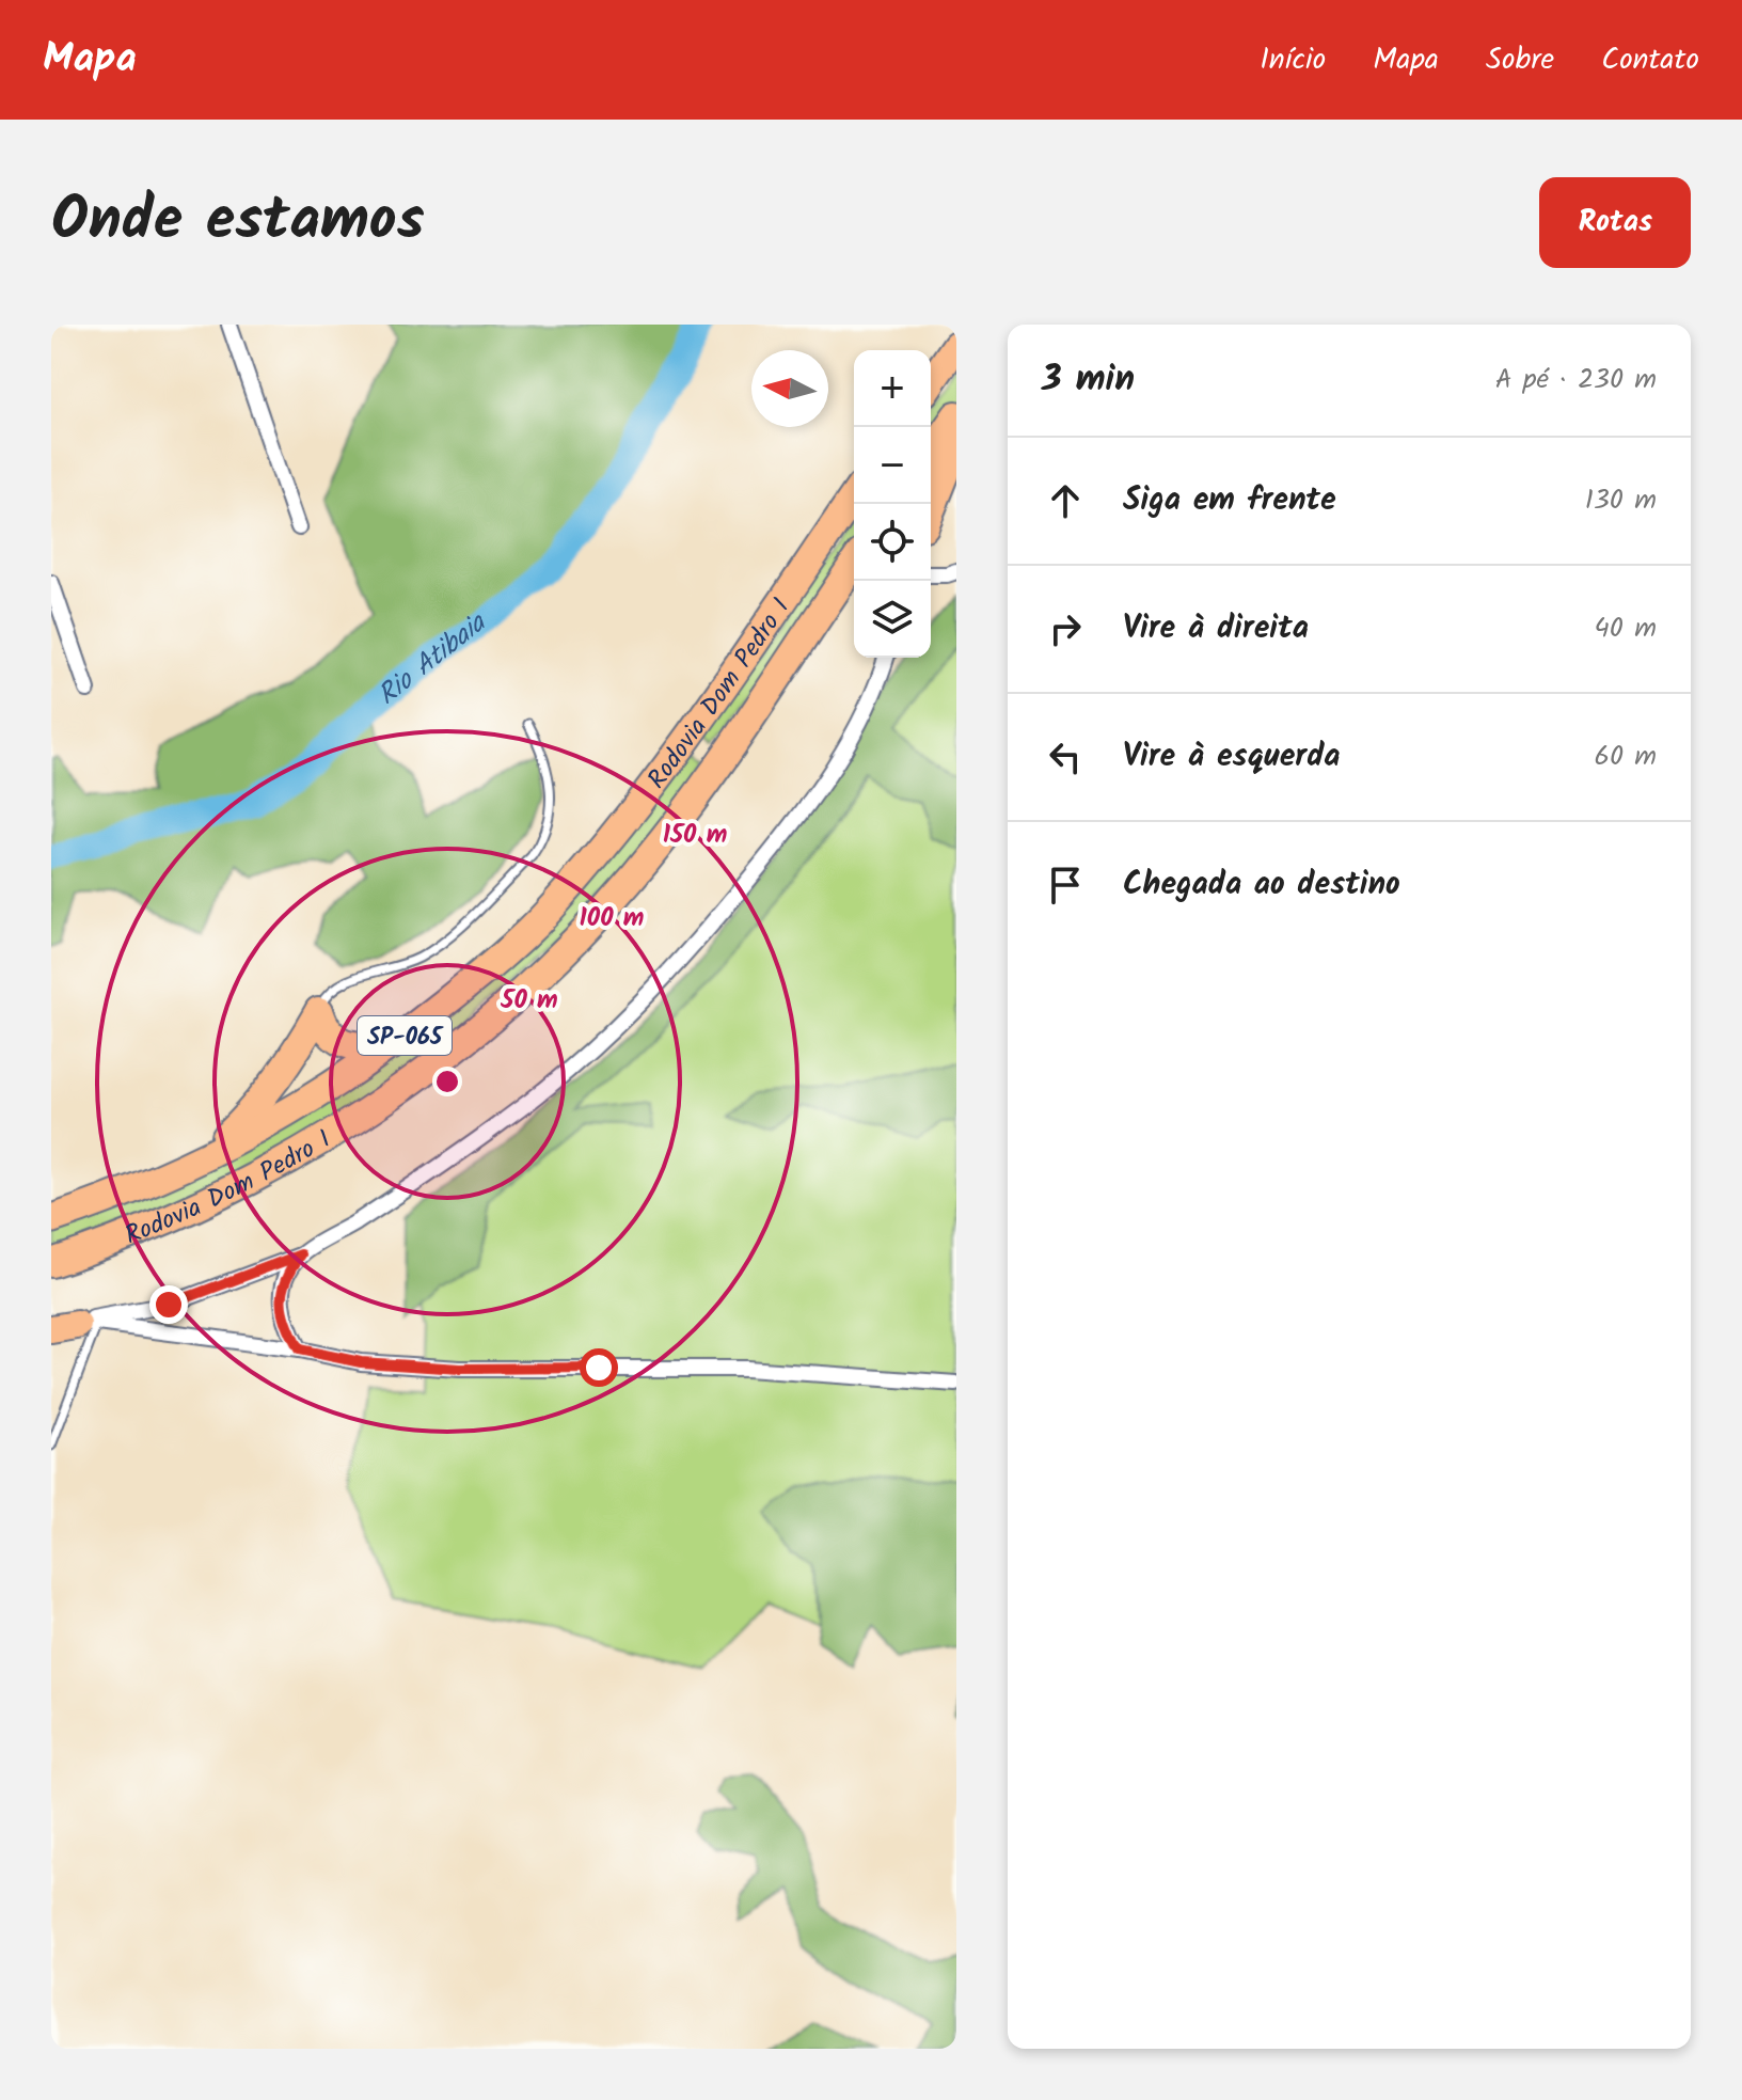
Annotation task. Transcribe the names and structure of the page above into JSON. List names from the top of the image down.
{
  "streets": {
    "highway": ["Rodovia Dom Pedro I", "SP-065"]
  },
  "water": ["Rio Atibaia"],
  "north": "left",
  "page": {
    "header": "Mapa",
    "nav": [
      "Início",
      "Mapa",
      "Sobre",
      "Contato"
    ],
    "title": "Onde estamos",
    "buttons": "Rotas",
    "heading": ["3 min", "A pé · 230 m"],
    "map_buttons": ["+", "−"],
    "list": [
      ["Siga em frente", "130 m"],
      ["Vire à direita", "40 m"],
      ["Vire à esquerda", "60 m"],
      "Chegada ao destino"
    ]
  },
  "rings": ["150 m", "100 m", "50 m"]
}
